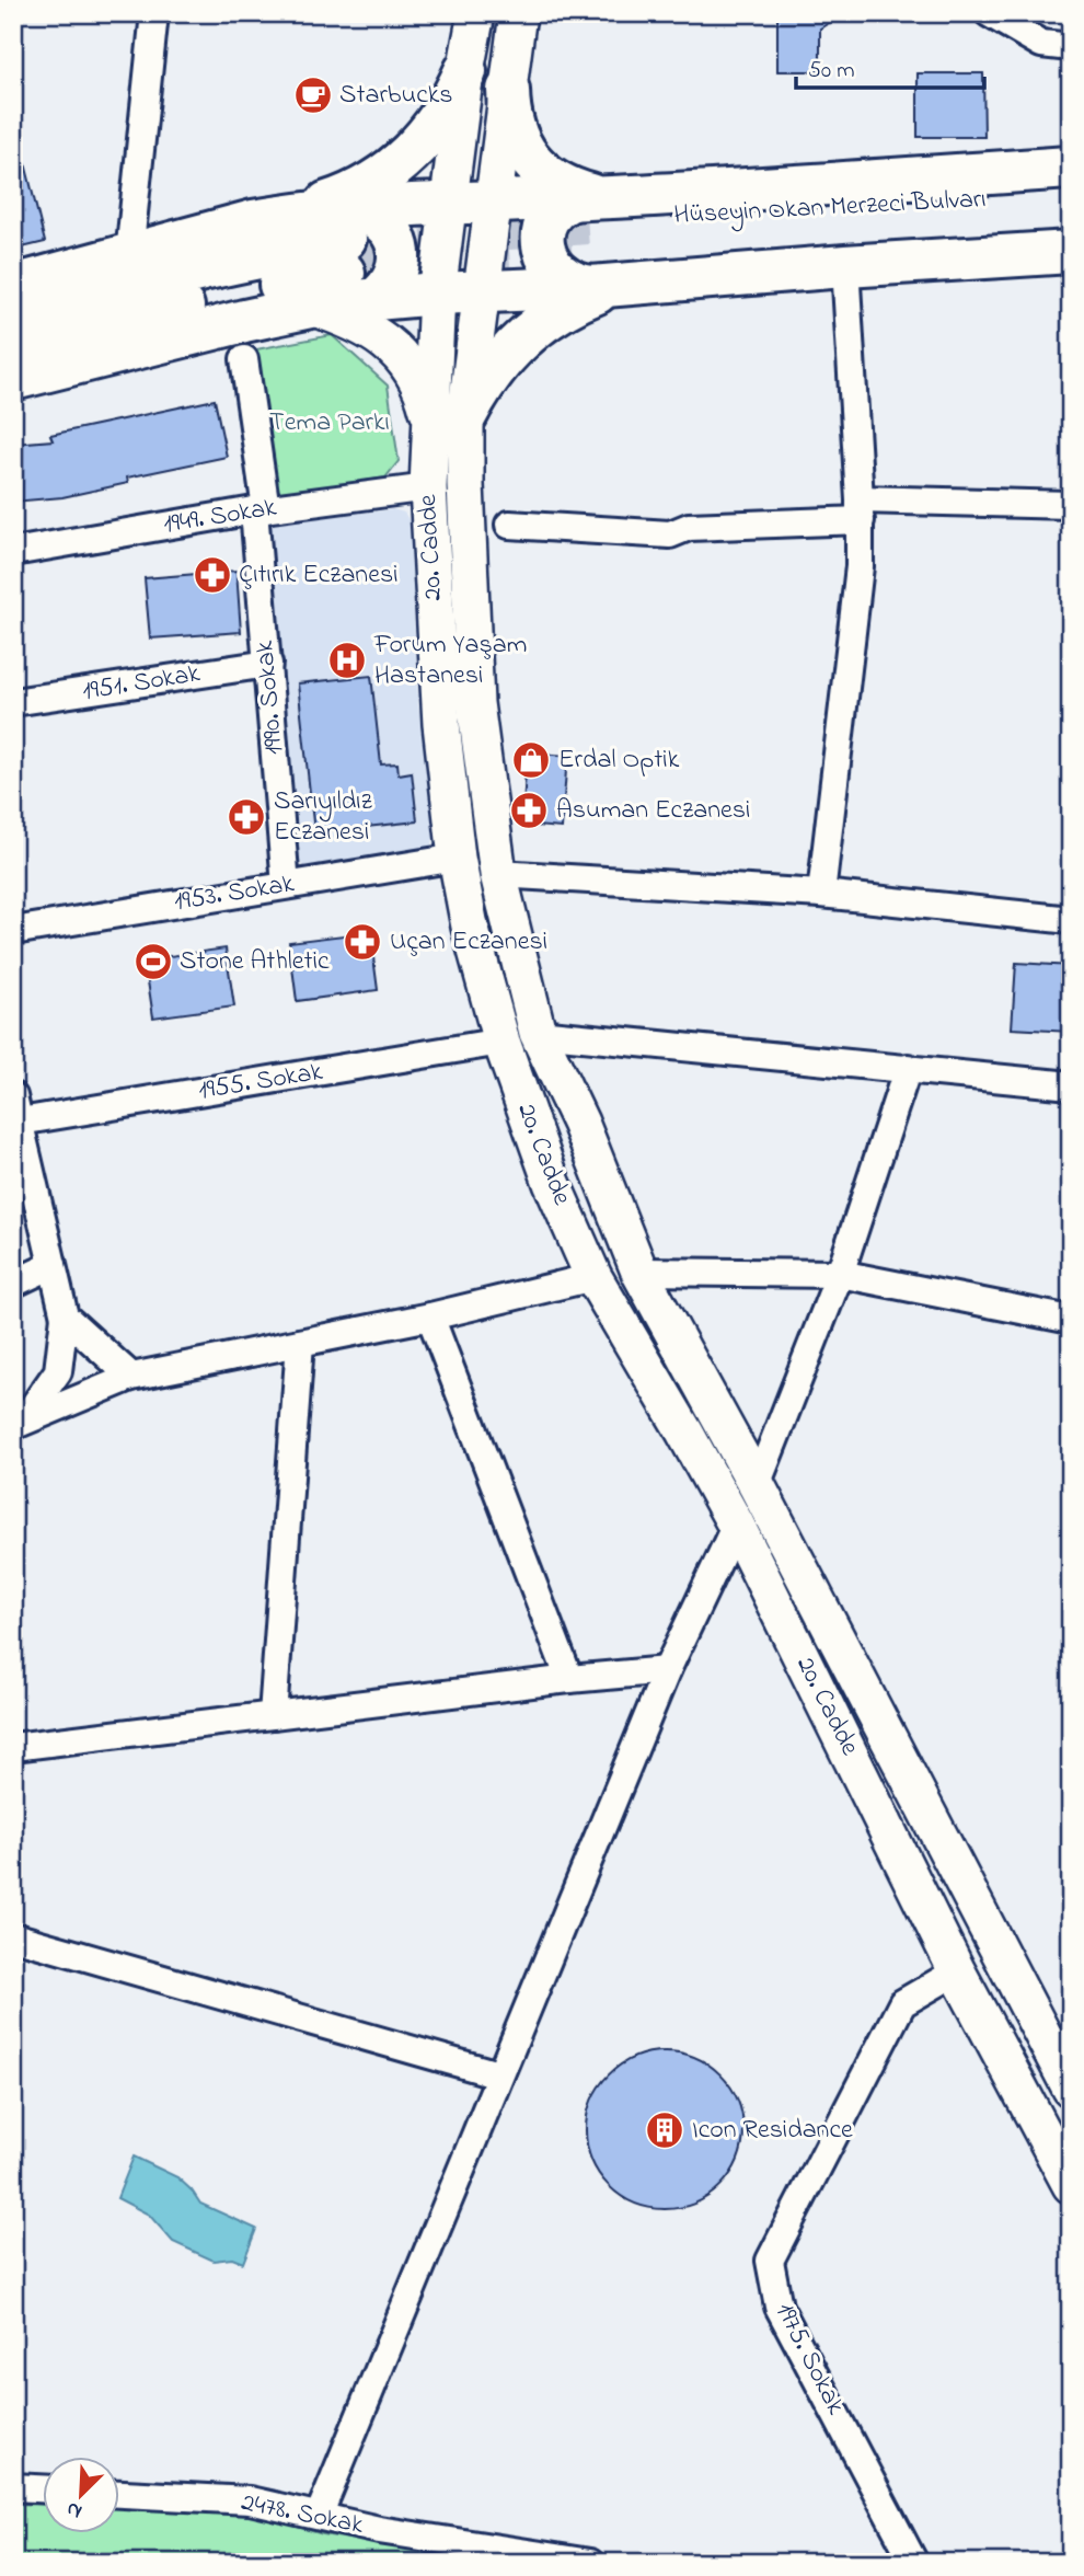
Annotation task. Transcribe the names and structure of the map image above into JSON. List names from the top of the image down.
{
  "streets": {
    "main road": ["Hüseyin Okan Merzeci Bulvarı"],
    "street": [
      "1949. Sokak",
      "20. Cadde",
      "1951. Sokak",
      "1990. Sokak",
      "1953. Sokak",
      "1955. Sokak",
      "1975. Sokak",
      "2478. Sokak"
    ]
  },
  "crossings": [
    ["1949. Sokak", "20. Cadde"],
    ["1949. Sokak", "1990. Sokak"],
    ["20. Cadde", "1953. Sokak"],
    ["20. Cadde", "1955. Sokak"],
    ["20. Cadde", "1975. Sokak"],
    ["1951. Sokak", "1990. Sokak"],
    ["1990. Sokak", "1953. Sokak"]
  ],
  "parks": ["Tema Parkı"],
  "places": {
    "cafe": ["Starbucks"],
    "pharmacy": [
      "Çıtırık Eczanesi",
      "Asuman Eczanesi",
      "Sarıyıldız Eczanesi",
      "Uçan Eczanesi"
    ],
    "hospital": ["Forum Yaşam Hastanesi"],
    "shop": ["Erdal Optik"],
    "sports": ["Stone Athletic"],
    "building": ["Icon Residance"]
  },
  "scale_bar": "50 m",
  "north": "bottom left"
}
